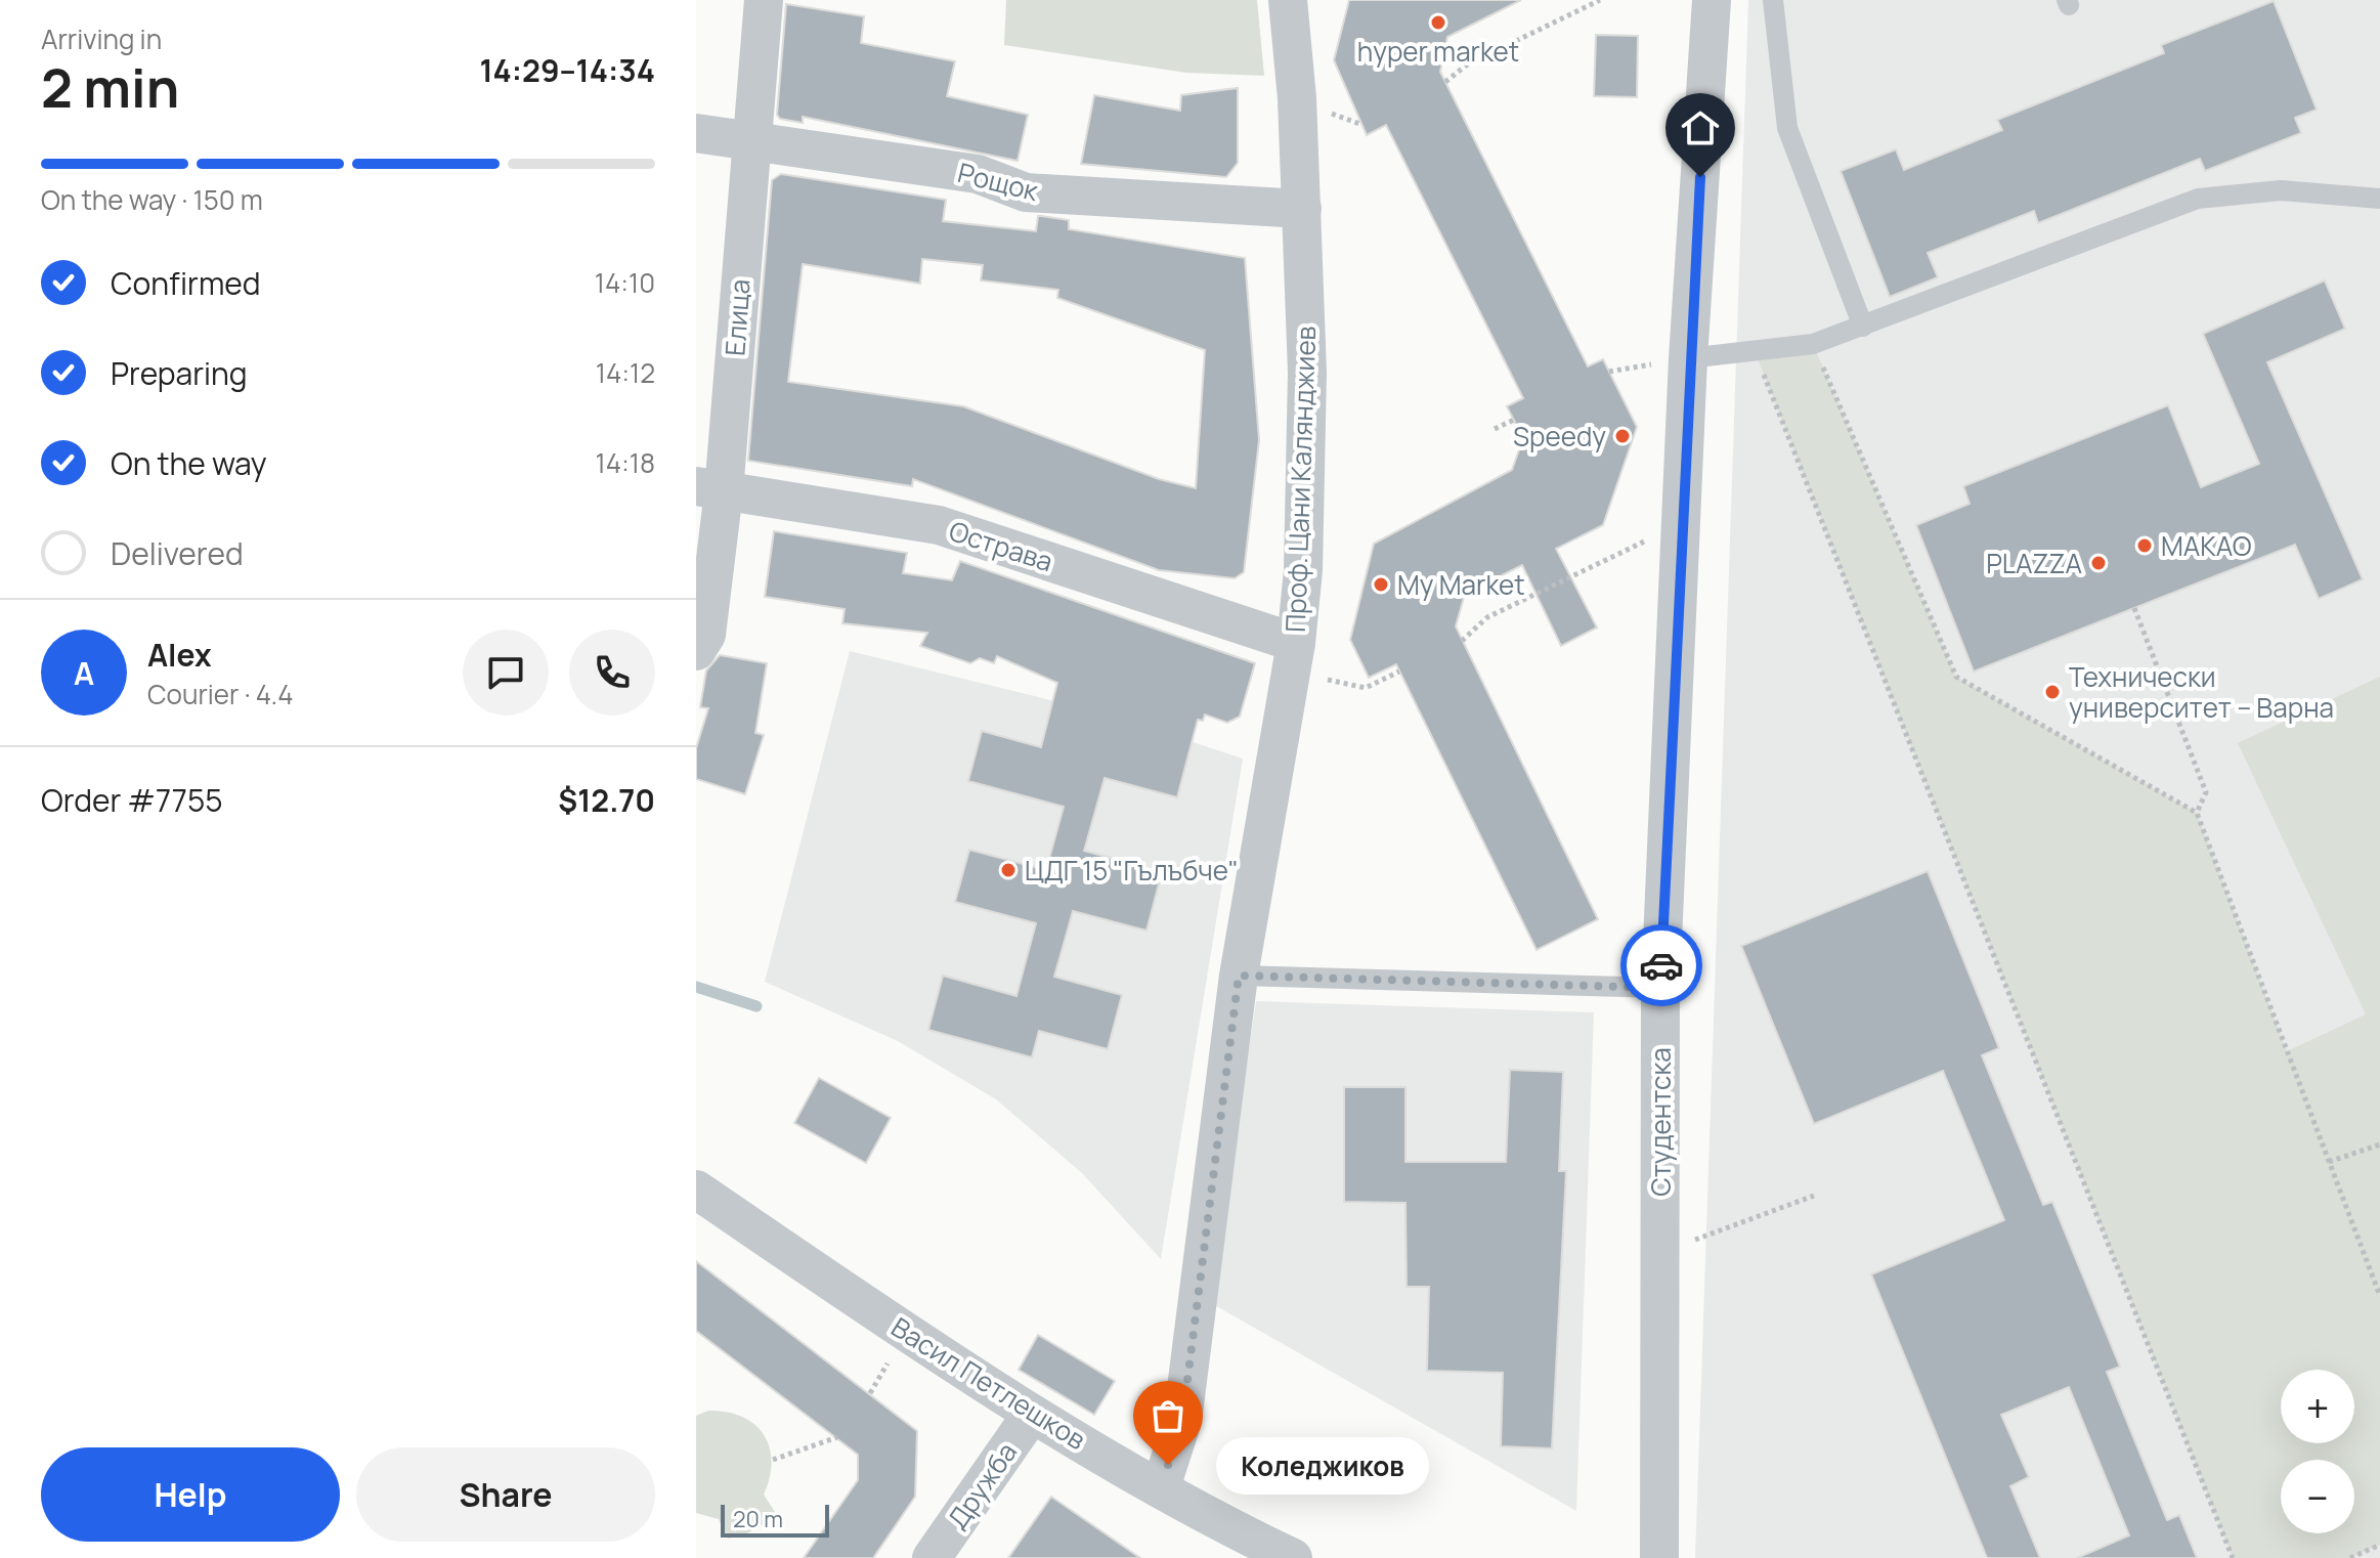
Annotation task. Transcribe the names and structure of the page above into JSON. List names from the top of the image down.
{
  "streets": {
    "street": [
      "Рощок",
      "Елица",
      "Проф. Цани Калянджиев",
      "Острава",
      "Студентска",
      "Васил Петлешков",
      "Дружба"
    ]
  },
  "crossings": [
    ["Рощок", "Елица"],
    ["Рощок", "Проф. Цани Калянджиев"],
    ["Елица", "Острава"],
    ["Проф. Цани Калянджиев", "Острава"],
    ["Проф. Цани Калянджиев", "Васил Петлешков"],
    ["Васил Петлешков", "Дружба"]
  ],
  "places": [
    "hyper market",
    "Speedy",
    "МАКАО",
    "PLAZZA",
    "My Market",
    "Технически университет – Варна",
    "ЦДГ 15 \"Гълъбче\"",
    "Коледжиков"
  ],
  "scale_bar": "20 m",
  "page": {
    "heading": ["2 min", "Arriving in", "14:29–14:34"],
    "panel": [
      "Alex",
      "Courier · 4.4",
      "Order #7755",
      "$12.70"
    ],
    "bar": "On the way · 150 m",
    "list": [
      ["Confirmed", "14:10"],
      ["Preparing", "14:12"],
      ["On the way", "14:18"],
      "Delivered"
    ],
    "round": "A",
    "map_buttons": ["+", "−"],
    "buttons": ["Help", "Share"],
    "bubble": "Коледжиков",
    "scale": "20 m"
  }
}
